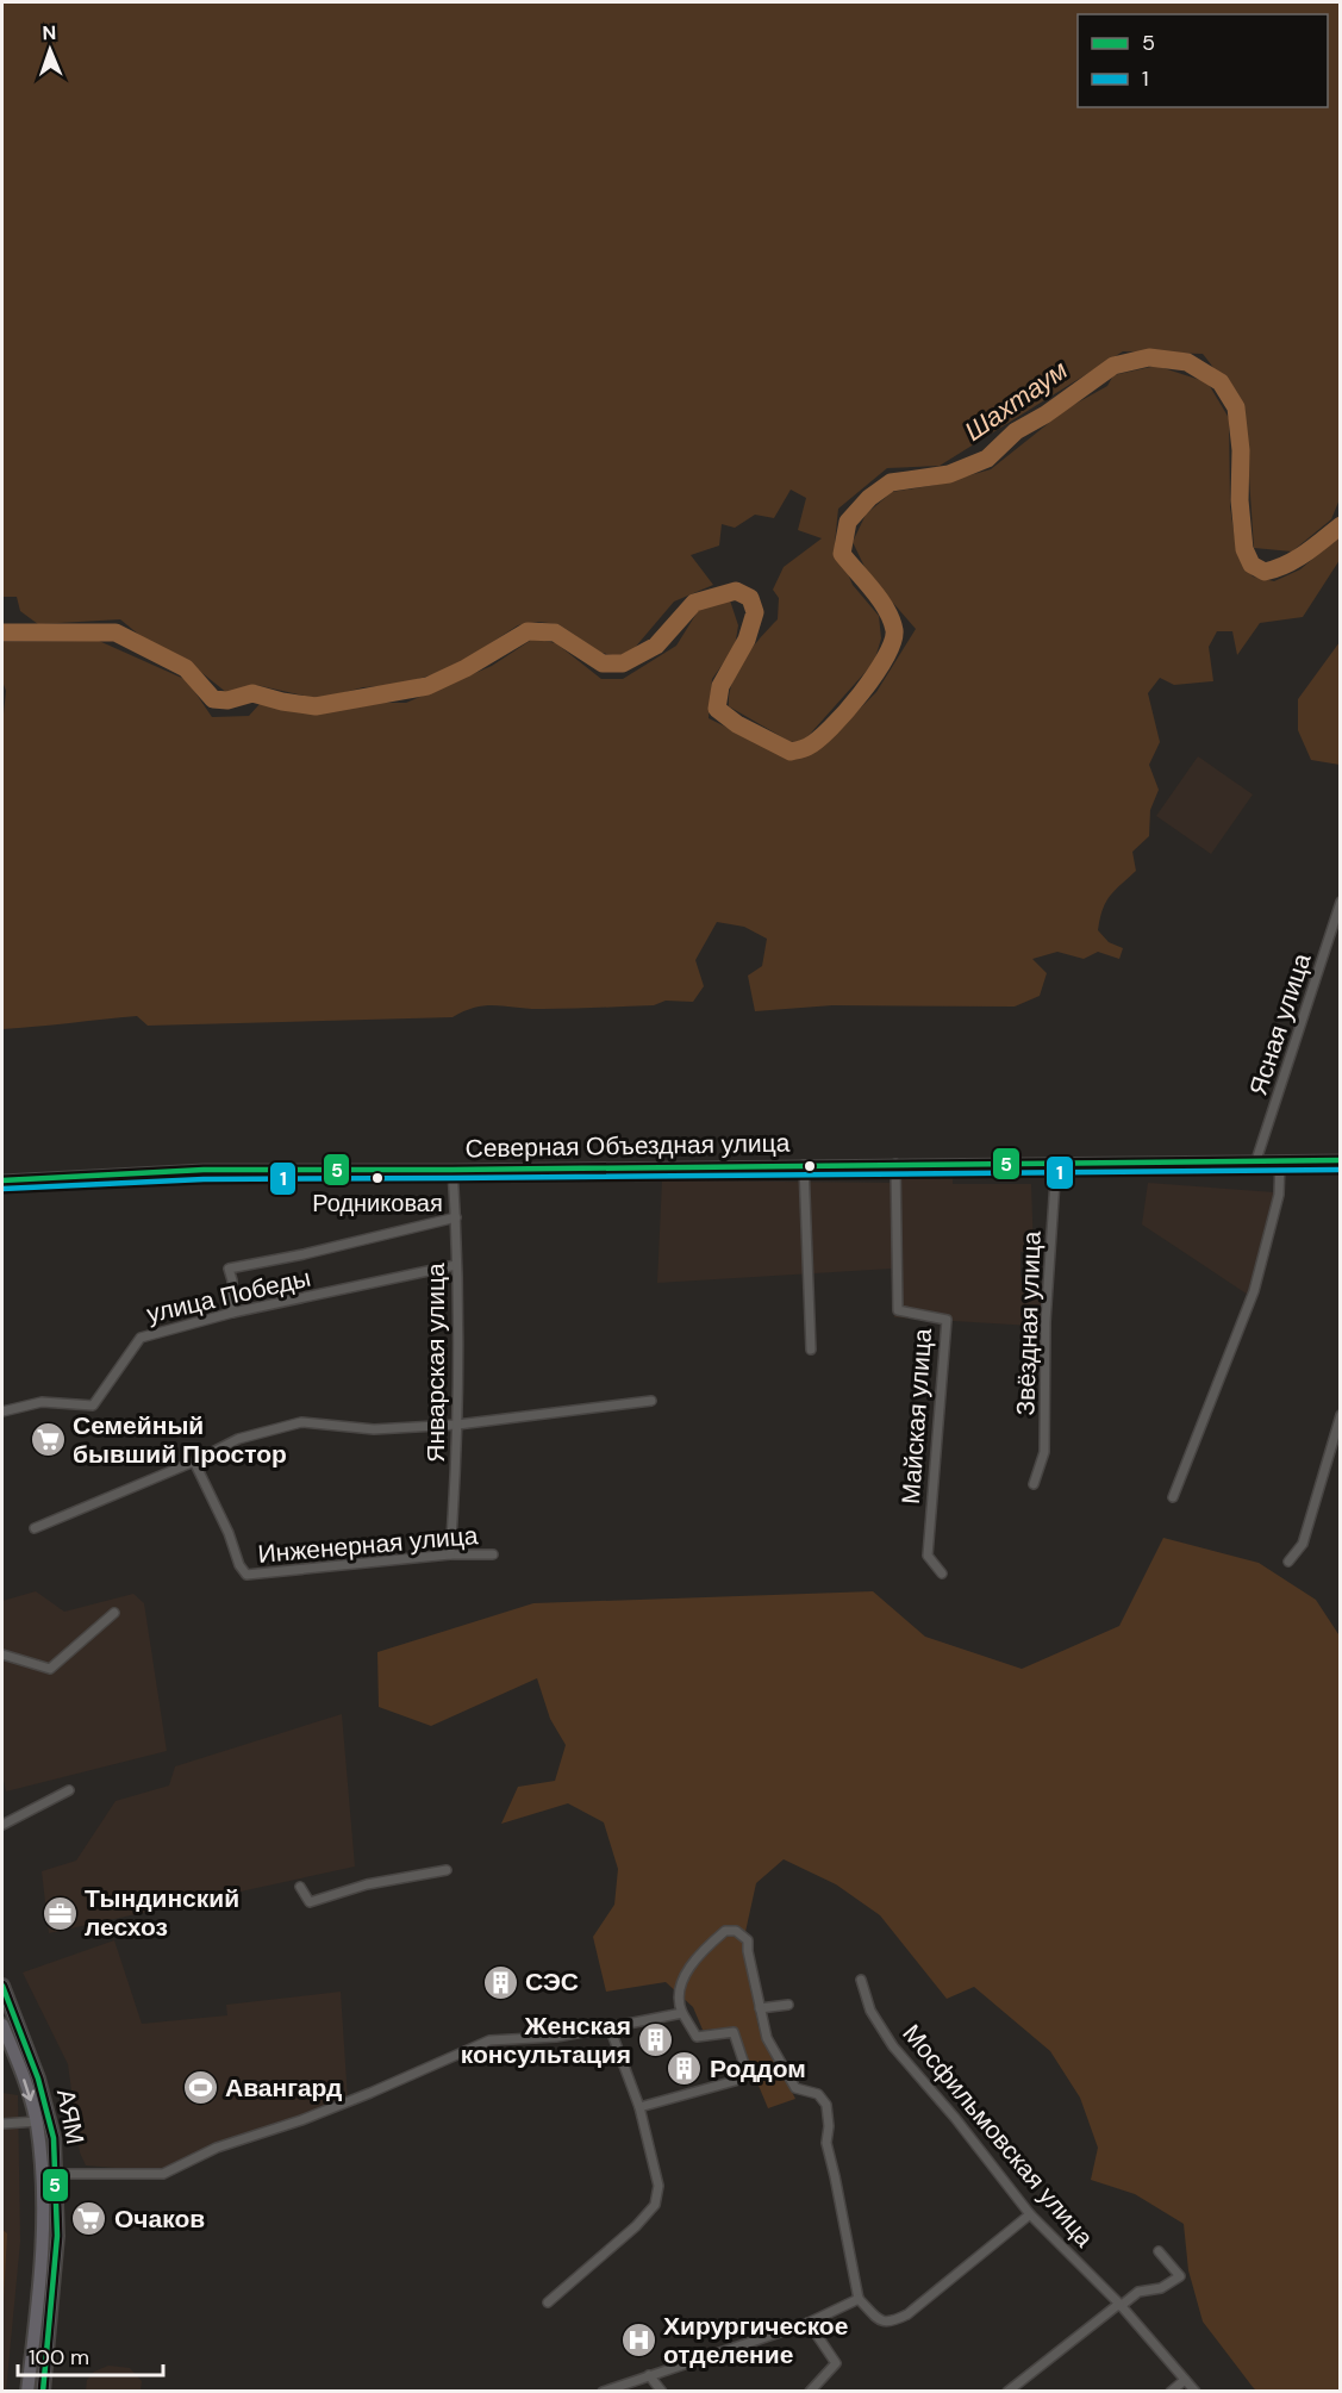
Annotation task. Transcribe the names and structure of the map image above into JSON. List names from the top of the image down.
{
  "streets": {
    "highway": ["АЯМ"],
    "street": [
      "Ясная улица",
      "Северная Объездная улица",
      "улица Победы",
      "Звёздная улица",
      "Январская улица",
      "Майская улица",
      "Инженерная улица",
      "Мосфильмовская улица"
    ]
  },
  "crossings": [
    ["Ясная улица", "Северная Объездная улица"],
    ["Северная Объездная улица", "Звёздная улица"],
    ["Северная Объездная улица", "Январская улица"],
    ["Северная Объездная улица", "Майская улица"],
    ["улица Победы", "Январская улица"],
    ["Январская улица", "Инженерная улица"]
  ],
  "water": ["Шахтаум"],
  "places": {
    "other": ["Родниковая"],
    "supermarket": ["Семейный бывший Простор", "Очаков"],
    "office": ["Тындинский лесхоз"],
    "building": ["СЭС", "Женская консультация", "Роддом"],
    "sports": ["Авангард"],
    "hospital": ["Хирургическое отделение"]
  },
  "lines": ["transit line 5", "transit line 1"],
  "legend": ["5", "1"],
  "scale_bar": "100 m",
  "north": "top"
}
